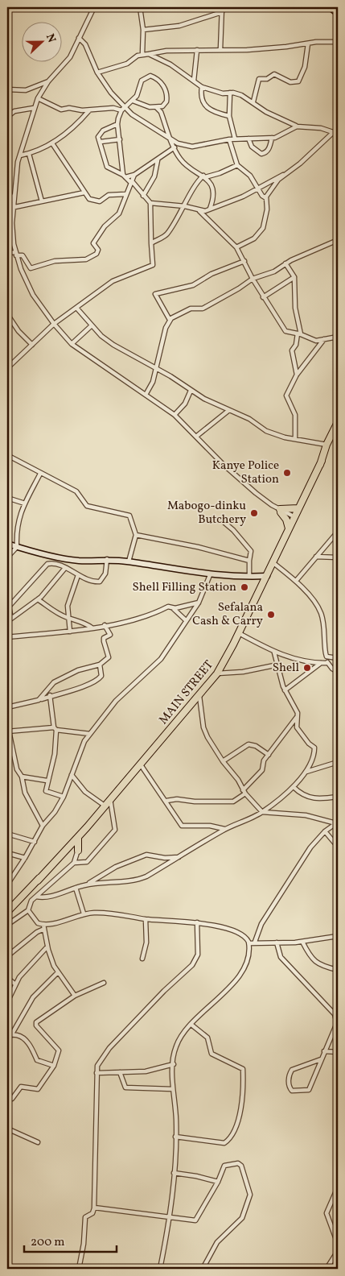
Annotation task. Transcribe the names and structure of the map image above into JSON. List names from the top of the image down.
{
  "streets": {
    "highway": ["MAIN STREET"]
  },
  "places": [
    "Kanye Police Station",
    "Mabogo-dinku Butchery",
    "Shell Filling Station",
    "Sefalana Cash & Carry",
    "Shell"
  ],
  "scale_bar": "200 m",
  "north": "right"
}
